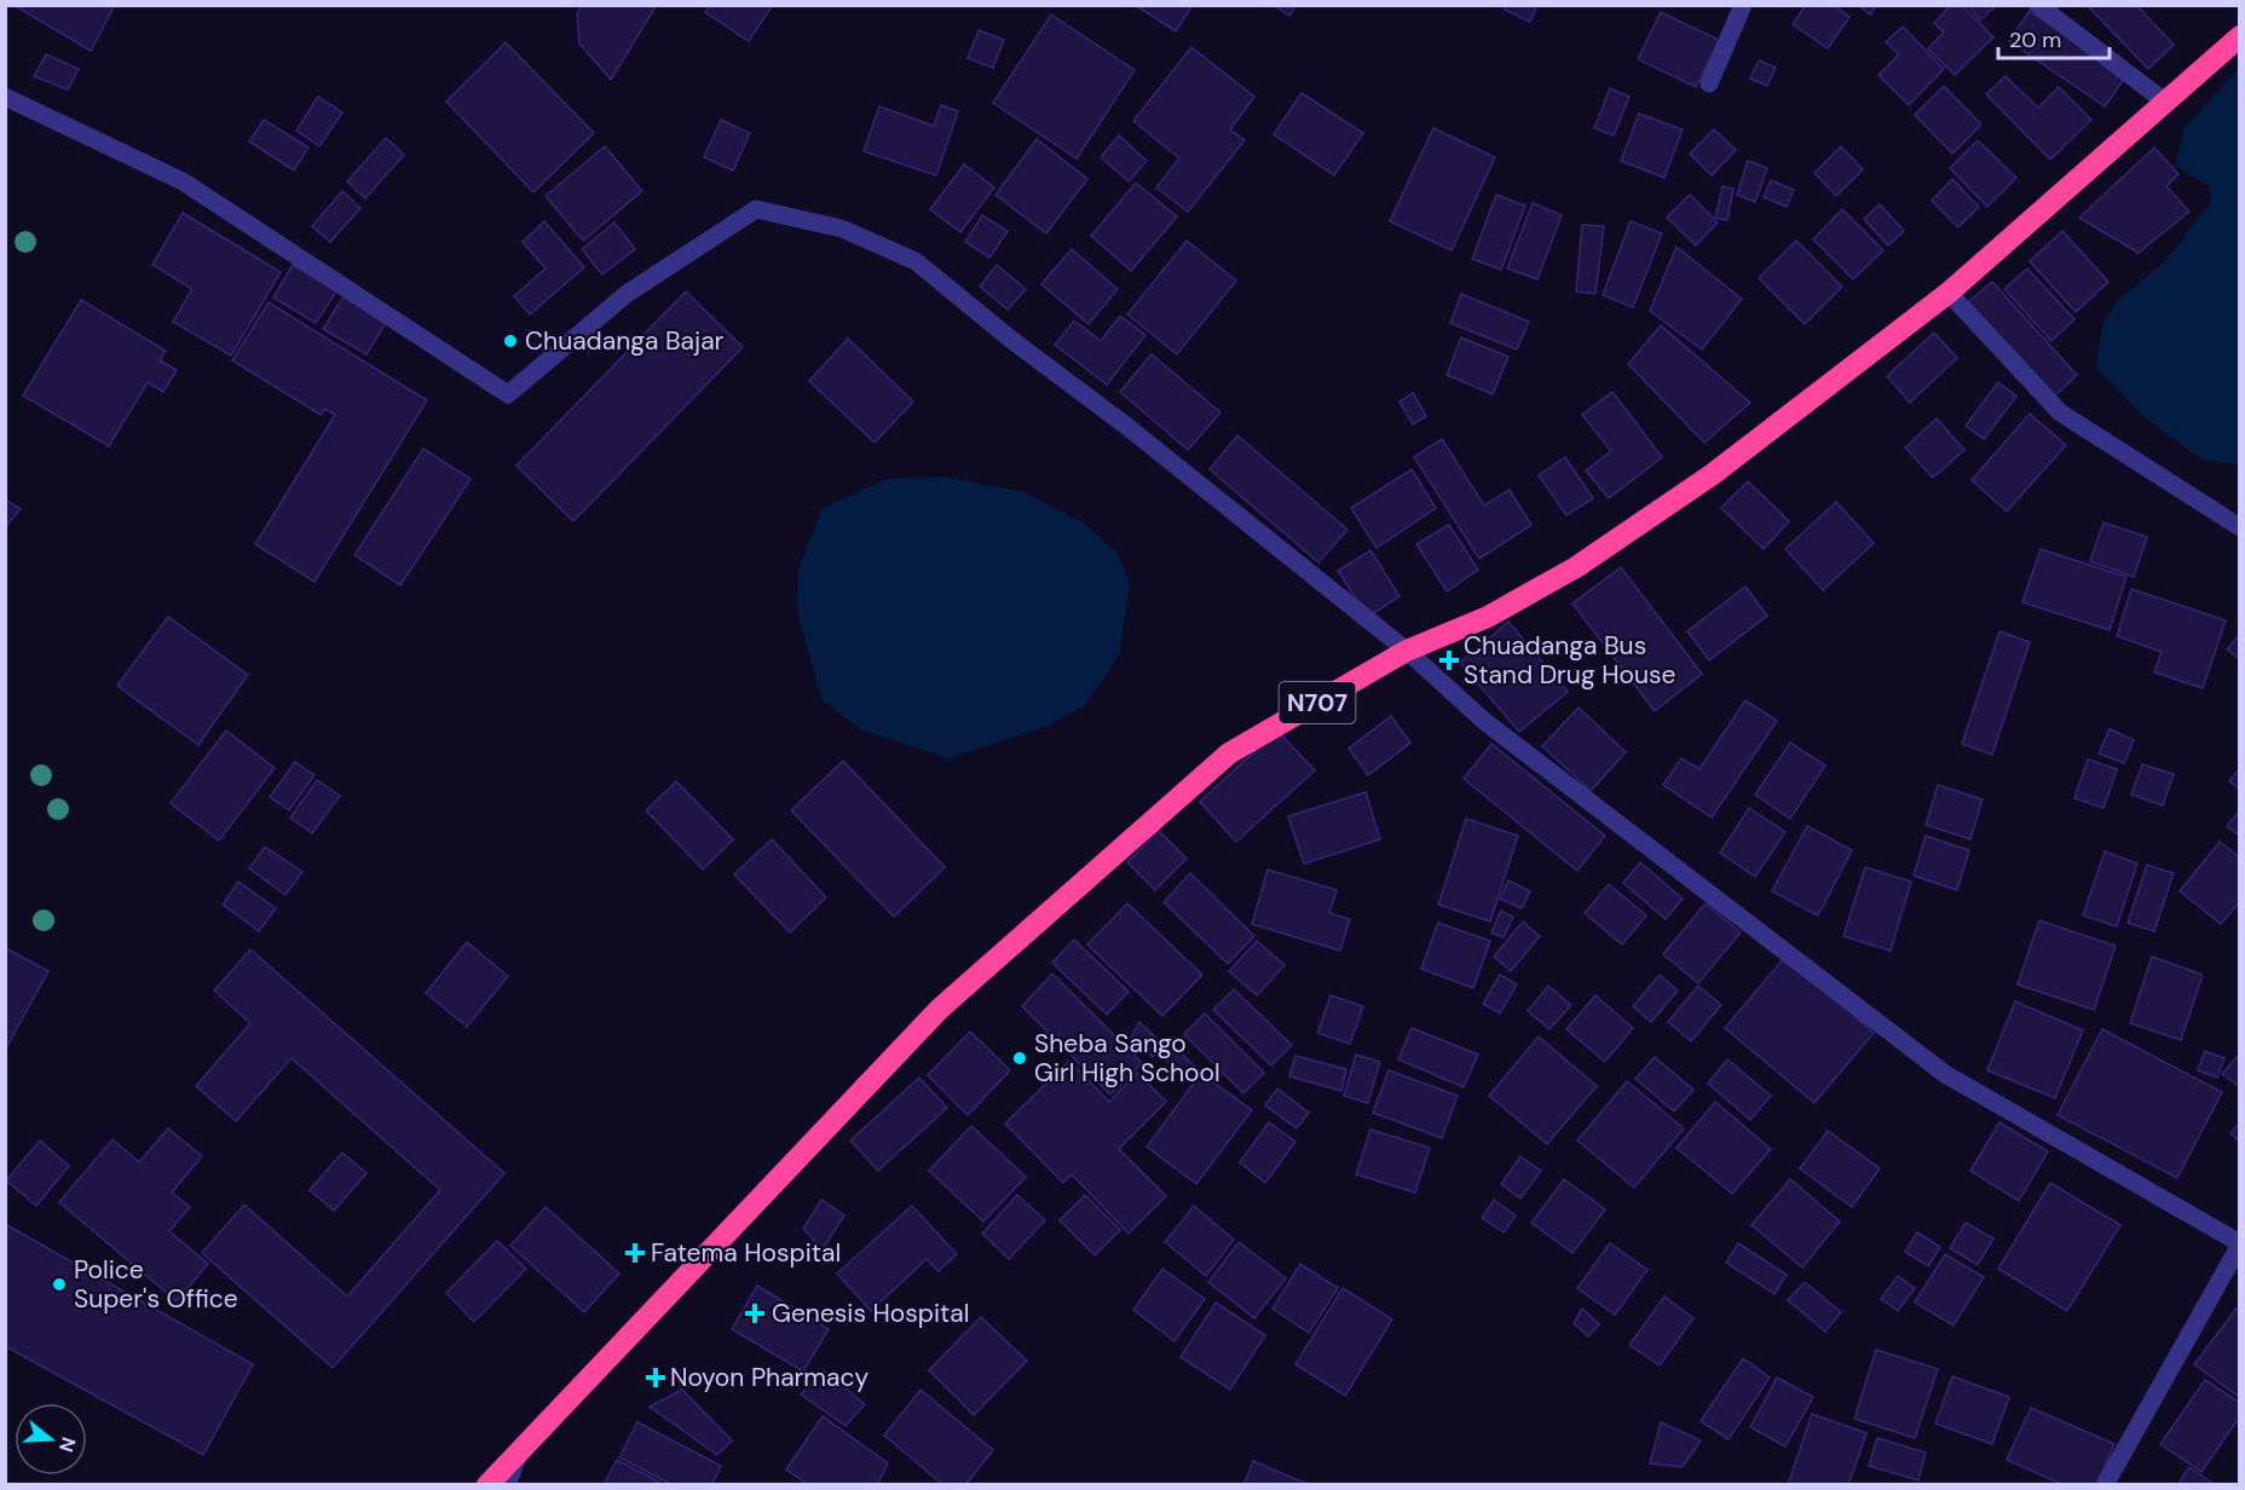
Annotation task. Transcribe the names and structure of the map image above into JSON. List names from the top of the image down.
{
  "streets": {
    "highway": ["N707"]
  },
  "places": {
    "other": ["Chuadanga Bajar", "Sheba Sango Girl High School", "Police Super's Office"],
    "health": [
      "Chuadanga Bus Stand Drug House",
      "Fatema Hospital",
      "Genesis Hospital",
      "Noyon Pharmacy"
    ]
  },
  "scale_bar": "20 m",
  "north": "right"
}
